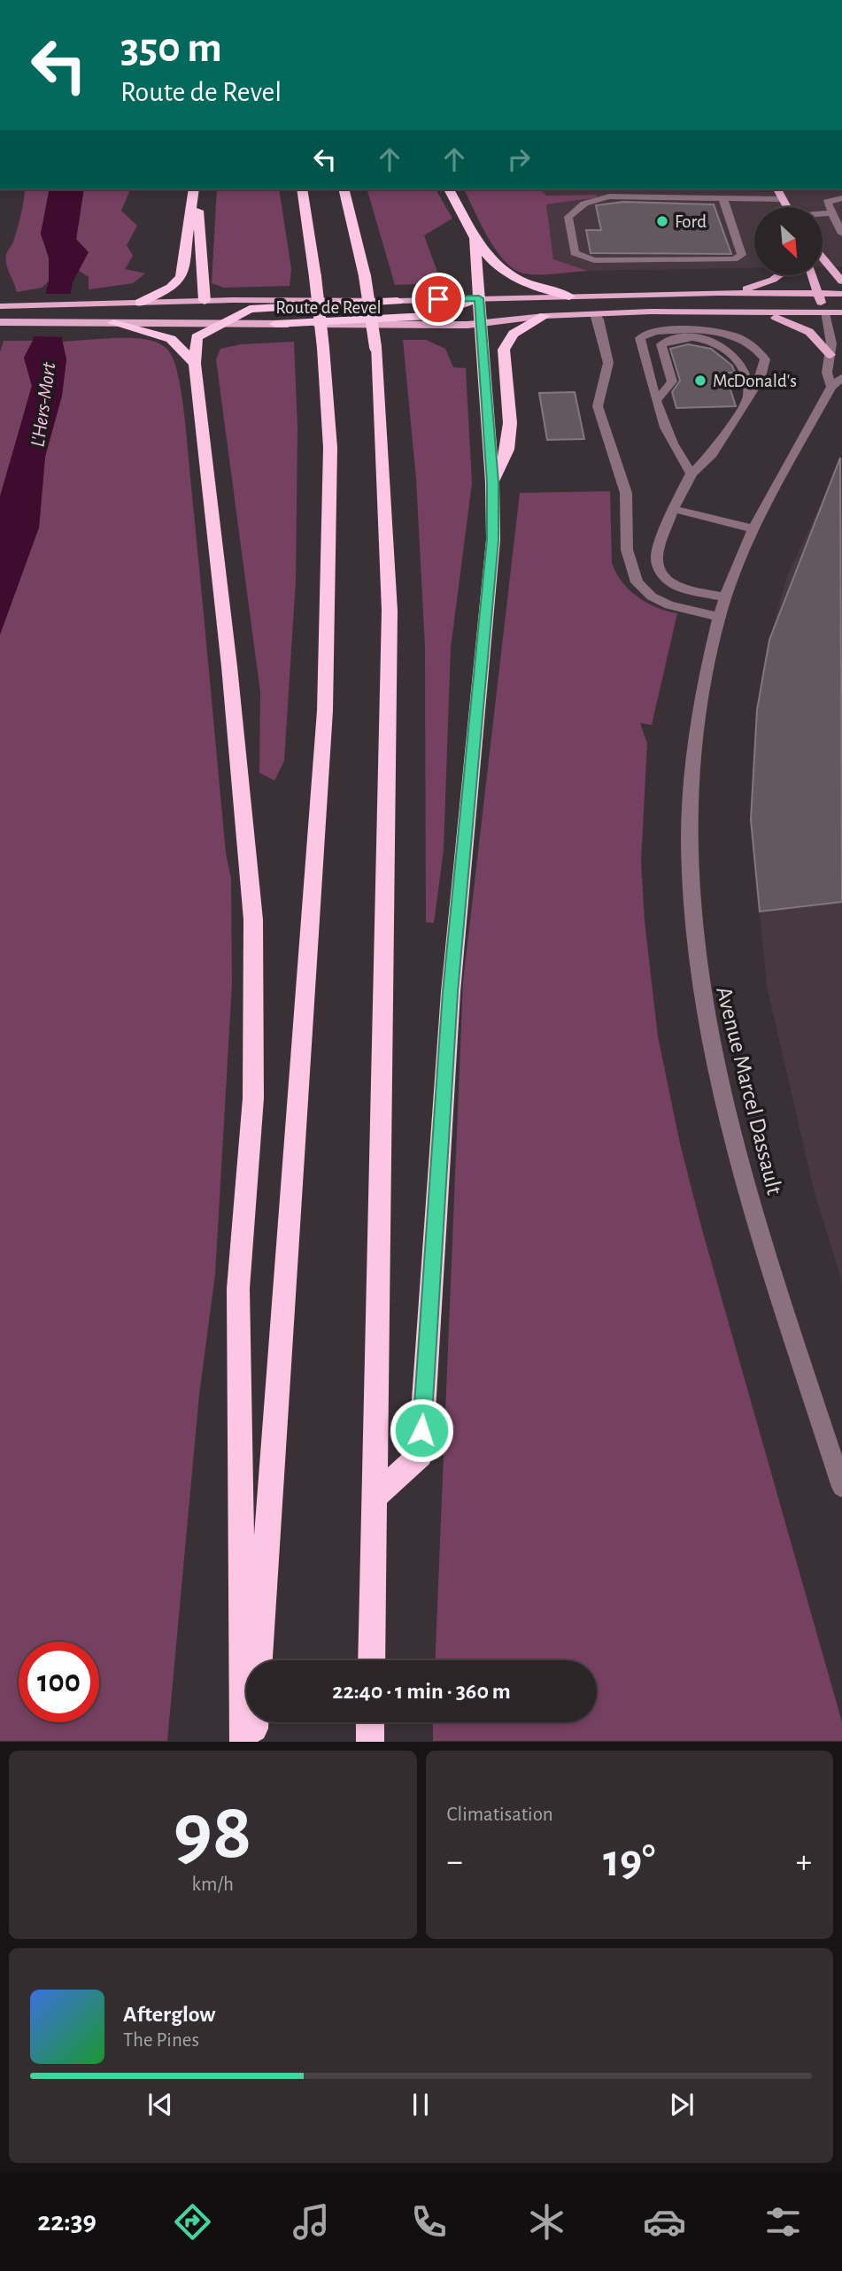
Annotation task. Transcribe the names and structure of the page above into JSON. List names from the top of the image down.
{
  "streets": {
    "main road": ["Route de Revel"],
    "street": ["Avenue Marcel Dassault"]
  },
  "water": ["L'Hers-Mort"],
  "places": ["Ford", "McDonald's"],
  "north": "bottom right",
  "page": {
    "turn": ["350 m", "Route de Revel"],
    "limit": "100",
    "trip": "22:40 · 1 min · 360 m",
    "tile": [
      ["98", "km/h"],
      "Climatisation"
    ],
    "heat": ["−", "19°", "+"],
    "song": ["Afterglow", "The Pines"],
    "tabs": "22:39"
  }
}
